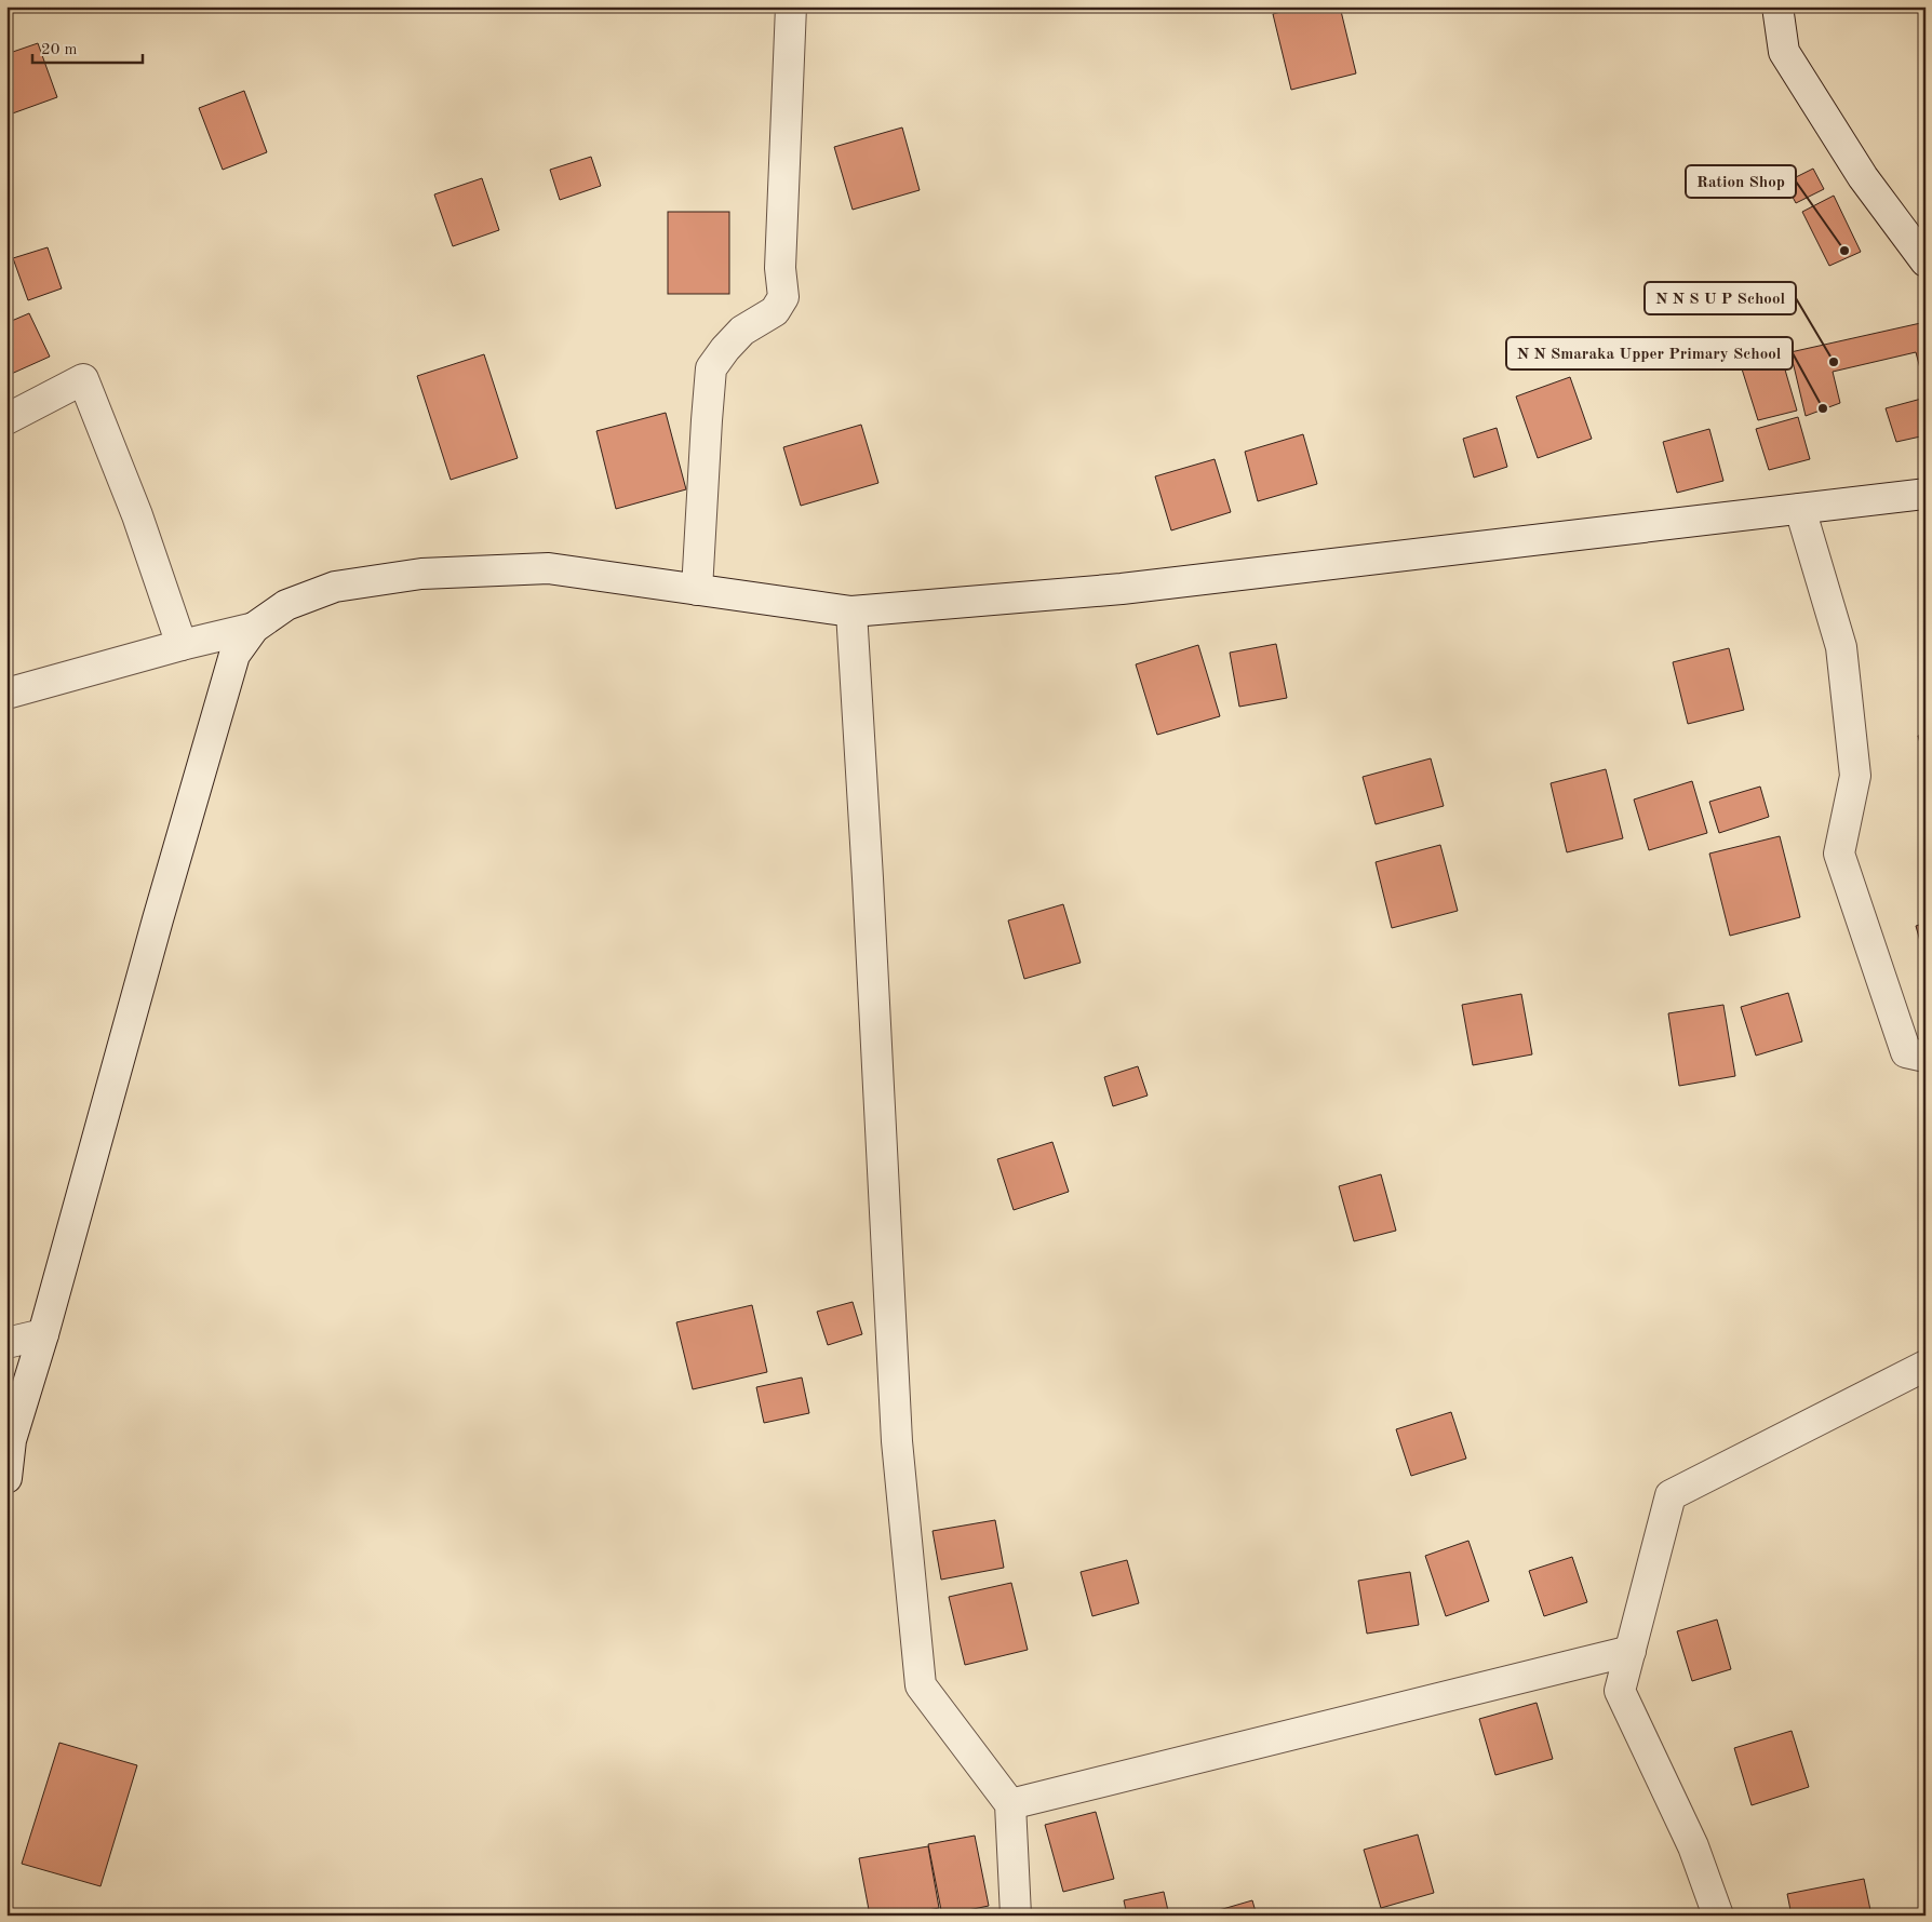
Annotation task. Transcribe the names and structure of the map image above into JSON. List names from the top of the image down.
{
  "places": ["Ration Shop", "N N S U P School", "N N Smaraka Upper Primary School"],
  "scale_bar": "20 m"
}
